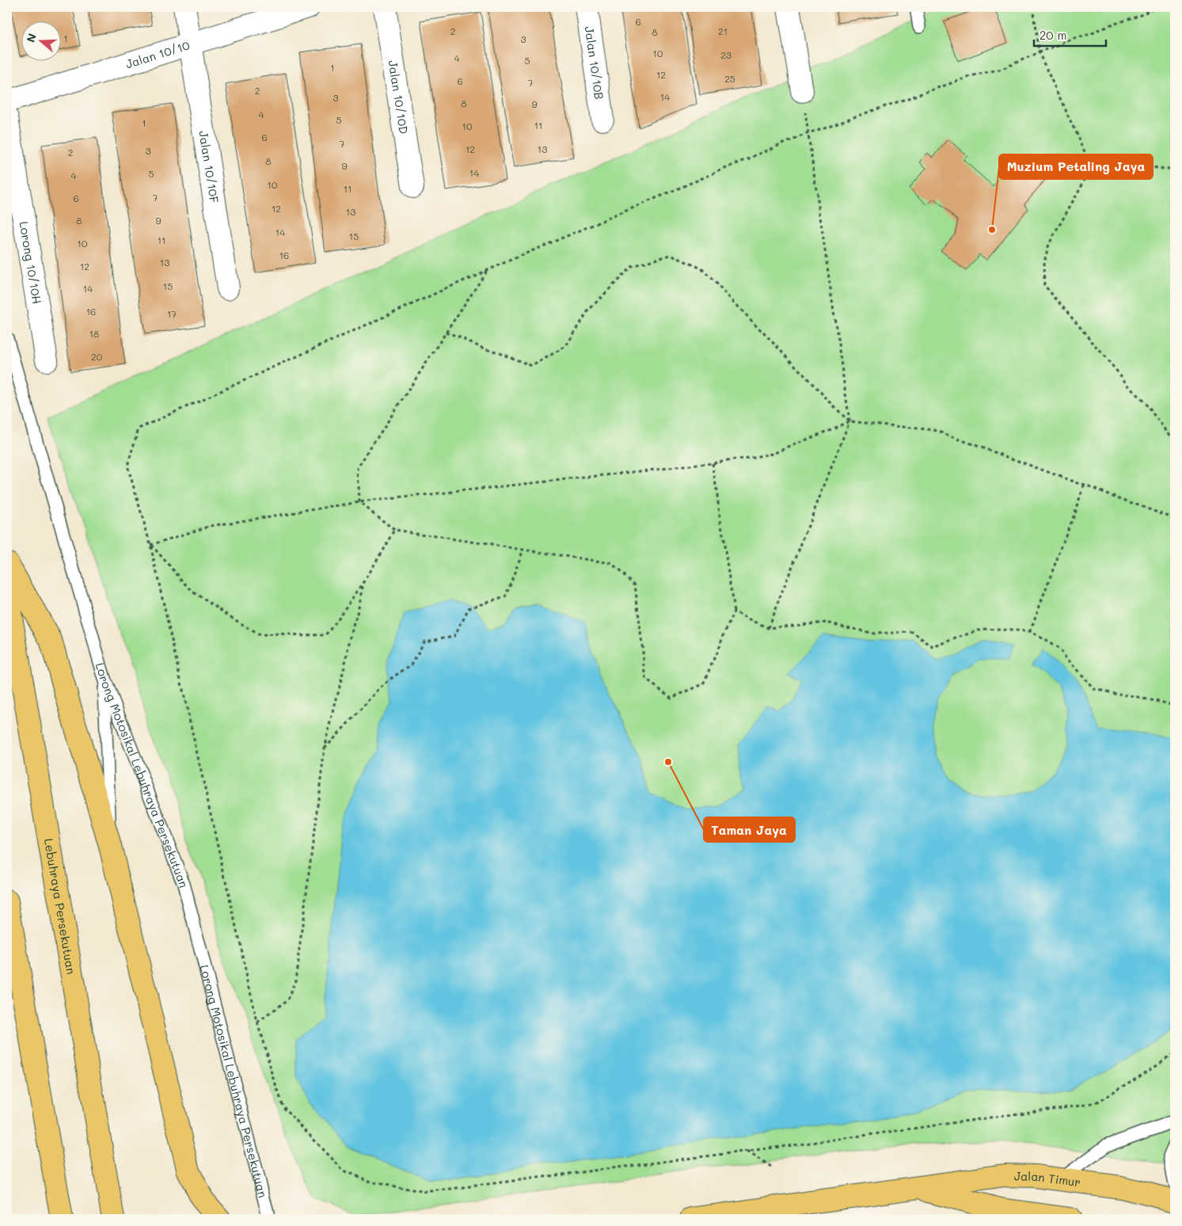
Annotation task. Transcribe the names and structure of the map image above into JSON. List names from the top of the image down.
{
  "streets": {
    "main road": ["Lebuhraya Persekutuan", "Jalan Timur"],
    "street": [
      "Jalan 10/10",
      "Jalan 10/10B",
      "Jalan 10/10D",
      "Jalan 10/10F",
      "Lorong 10/10H"
    ],
    "lane": ["Lorong Motosikal Lebuhraya Persekutuan"]
  },
  "crossings": [
    ["Jalan 10/10", "Jalan 10/10F"]
  ],
  "places": ["Muzium Petaling Jaya", "Taman Jaya"],
  "house_numbers": [
    "6",
    "2",
    "21",
    "8",
    "1",
    "3",
    "10",
    "23",
    "4",
    "5",
    "1",
    "12",
    "25",
    "6",
    "7",
    "2",
    "14",
    "3",
    "8",
    "9",
    "4",
    "5",
    "1",
    "11",
    "10",
    "6",
    "7",
    "12",
    "13",
    "3",
    "2",
    "8",
    "9",
    "14",
    "5",
    "4",
    "10",
    "11",
    "7",
    "6",
    "12",
    "13",
    "8",
    "9",
    "14",
    "15",
    "11",
    "10",
    "16",
    "13",
    "12",
    "15",
    "14",
    "16",
    "17",
    "18",
    "20"
  ],
  "scale_bar": "20 m",
  "north": "left"
}
